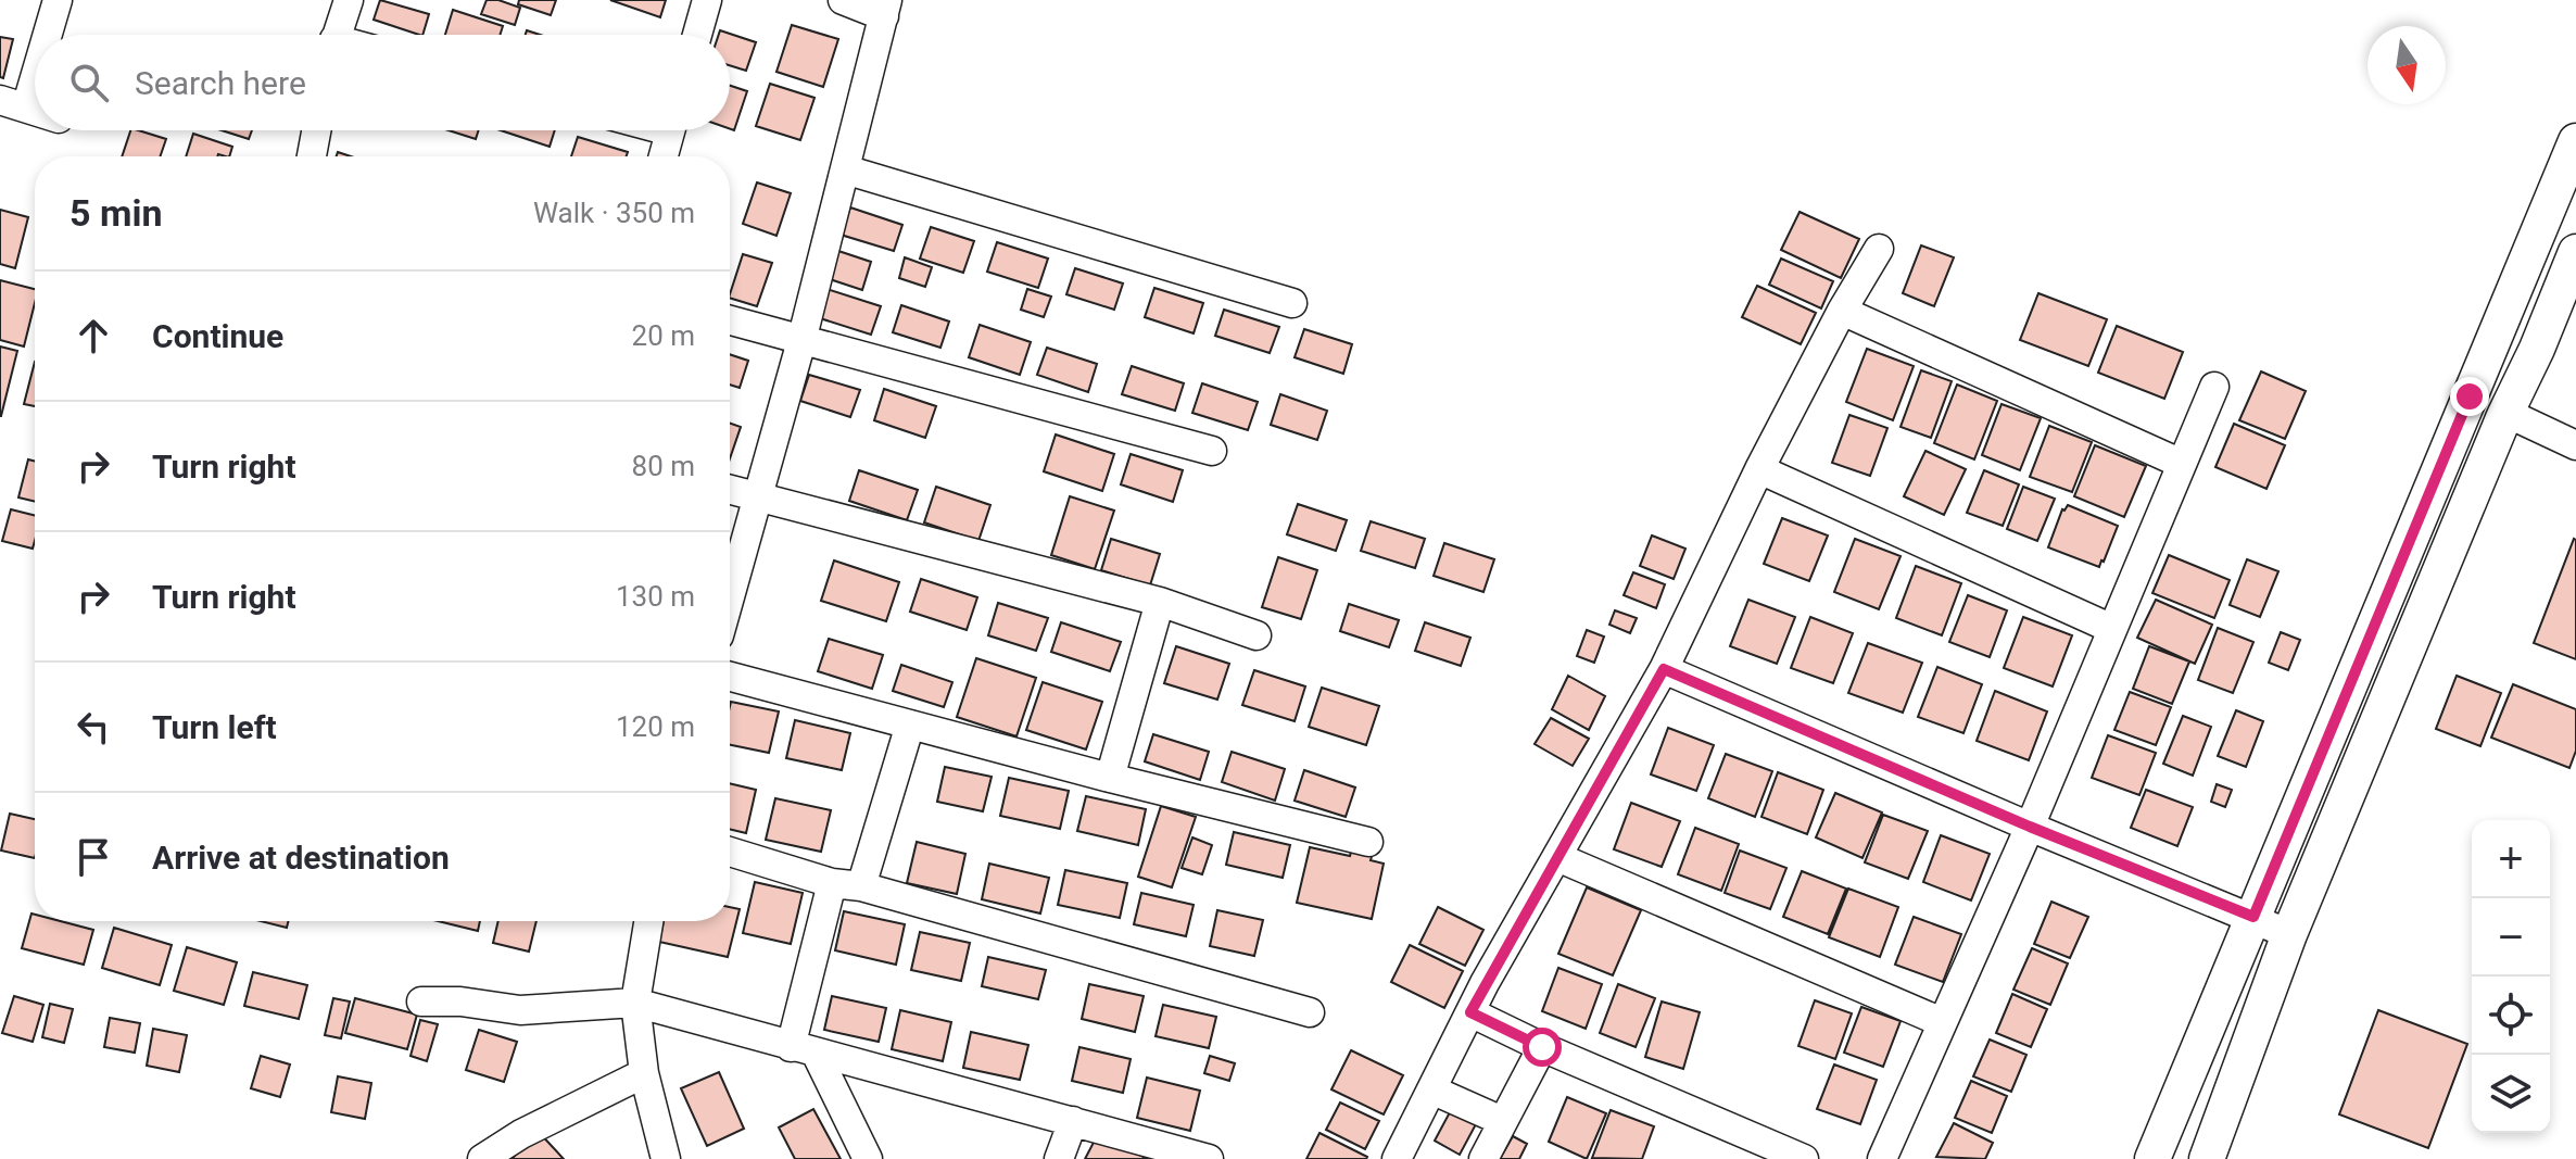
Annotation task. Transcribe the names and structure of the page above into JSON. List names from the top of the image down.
{
  "north": "bottom",
  "page": {
    "search": "Search here",
    "heading": ["5 min", "Walk · 350 m"],
    "list": [
      ["Continue", "20 m"],
      ["Turn right", "80 m"],
      ["Turn right", "130 m"],
      ["Turn left", "120 m"],
      "Arrive at destination"
    ],
    "map_buttons": ["+", "−"]
  }
}
